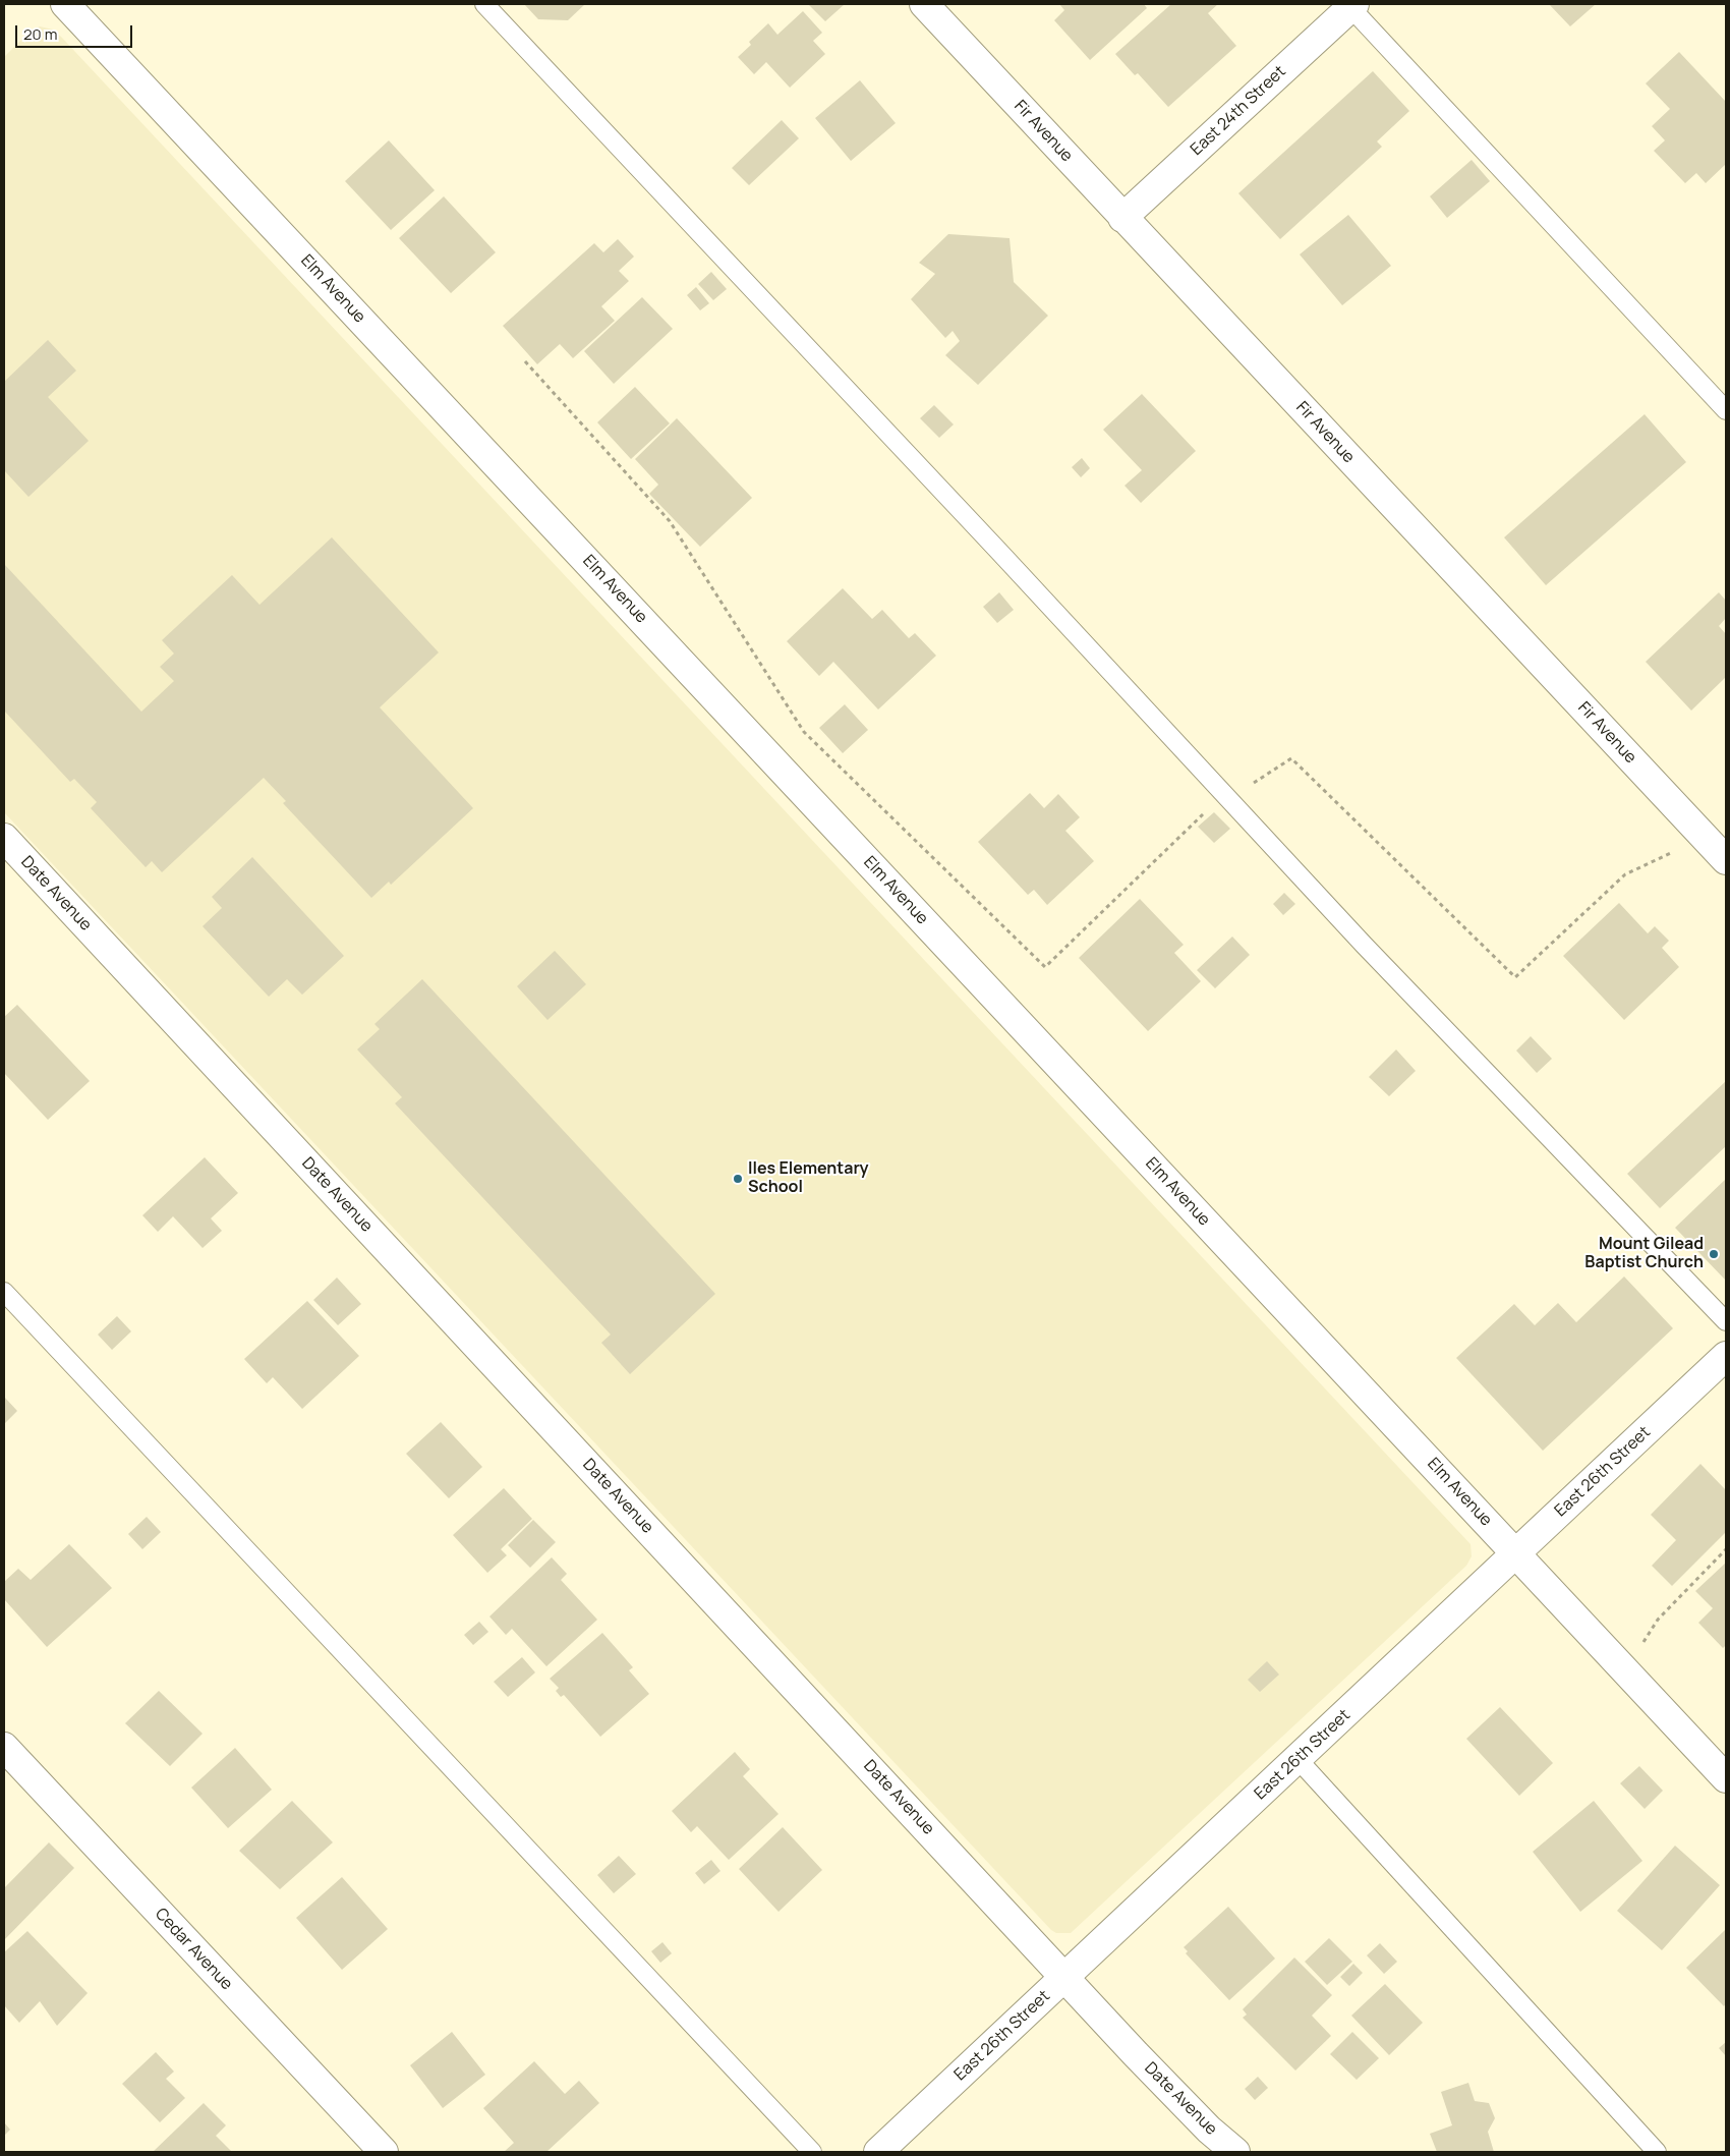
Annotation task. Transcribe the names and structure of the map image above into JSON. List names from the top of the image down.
{
  "streets": {
    "street": [
      "East 24th Street",
      "Fir Avenue",
      "Elm Avenue",
      "Date Avenue",
      "East 26th Street",
      "Cedar Avenue"
    ]
  },
  "crossings": [
    ["East 24th Street", "Fir Avenue"],
    ["Elm Avenue", "East 26th Street"],
    ["Date Avenue", "East 26th Street"]
  ],
  "places": ["Iles Elementary School", "Mount Gilead Baptist Church"],
  "scale_bar": "20 m"
}
